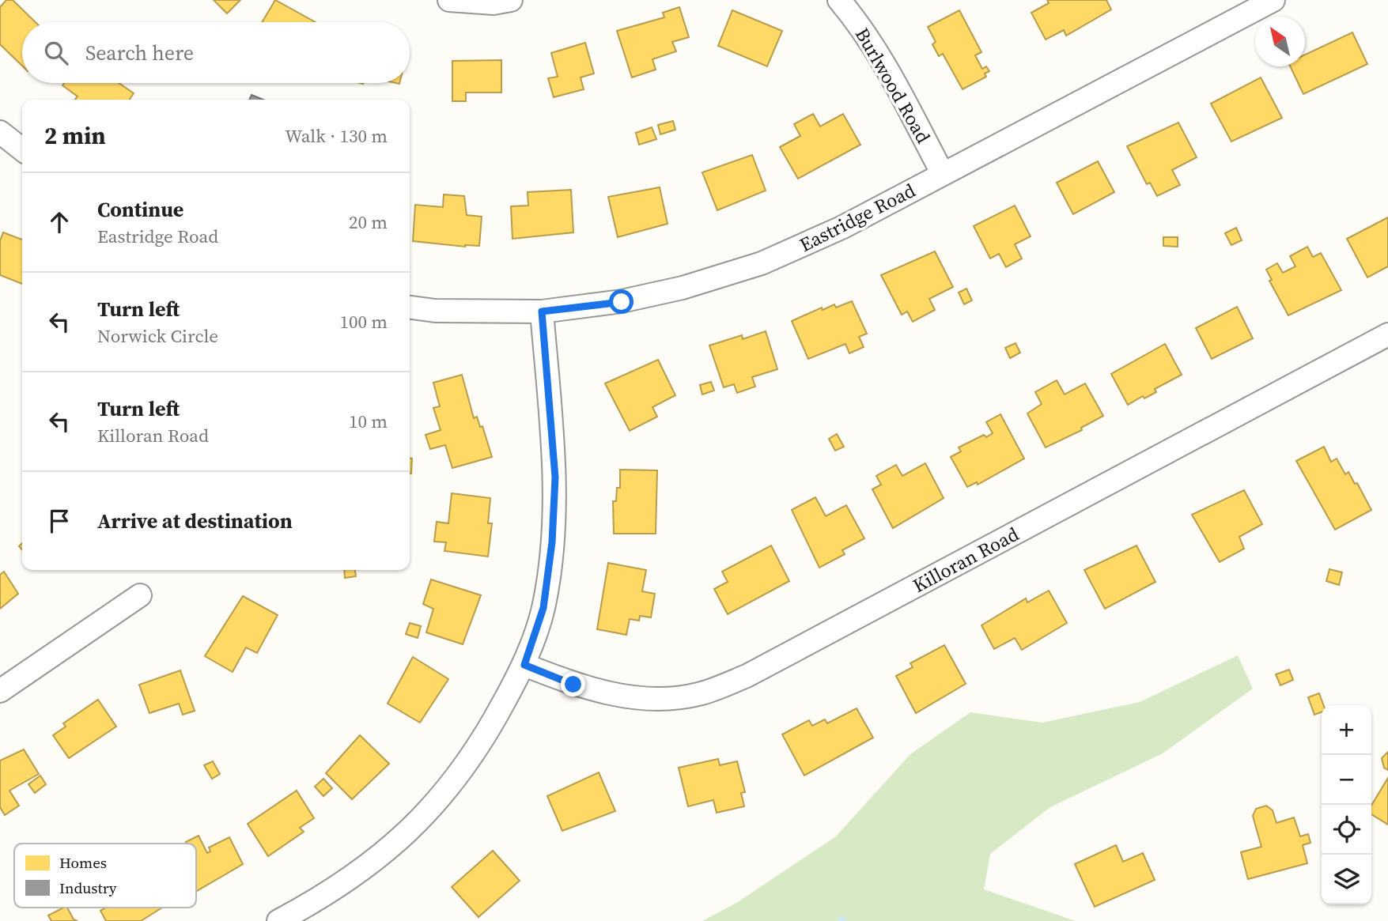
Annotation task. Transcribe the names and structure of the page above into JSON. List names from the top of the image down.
{
  "streets": {
    "street": ["Burlwood Road", "Eastridge Road", "Killoran Road"]
  },
  "crossings": [
    ["Burlwood Road", "Eastridge Road"]
  ],
  "legend": ["Homes", "Industry"],
  "north": "top left",
  "page": {
    "search": "Search here",
    "heading": ["2 min", "Walk · 130 m"],
    "list": [
      ["Continue", "Eastridge Road", "20 m"],
      ["Turn left", "Norwick Circle", "100 m"],
      ["Turn left", "Killoran Road", "10 m"],
      "Arrive at destination"
    ],
    "map_buttons": ["+", "−"]
  }
}
